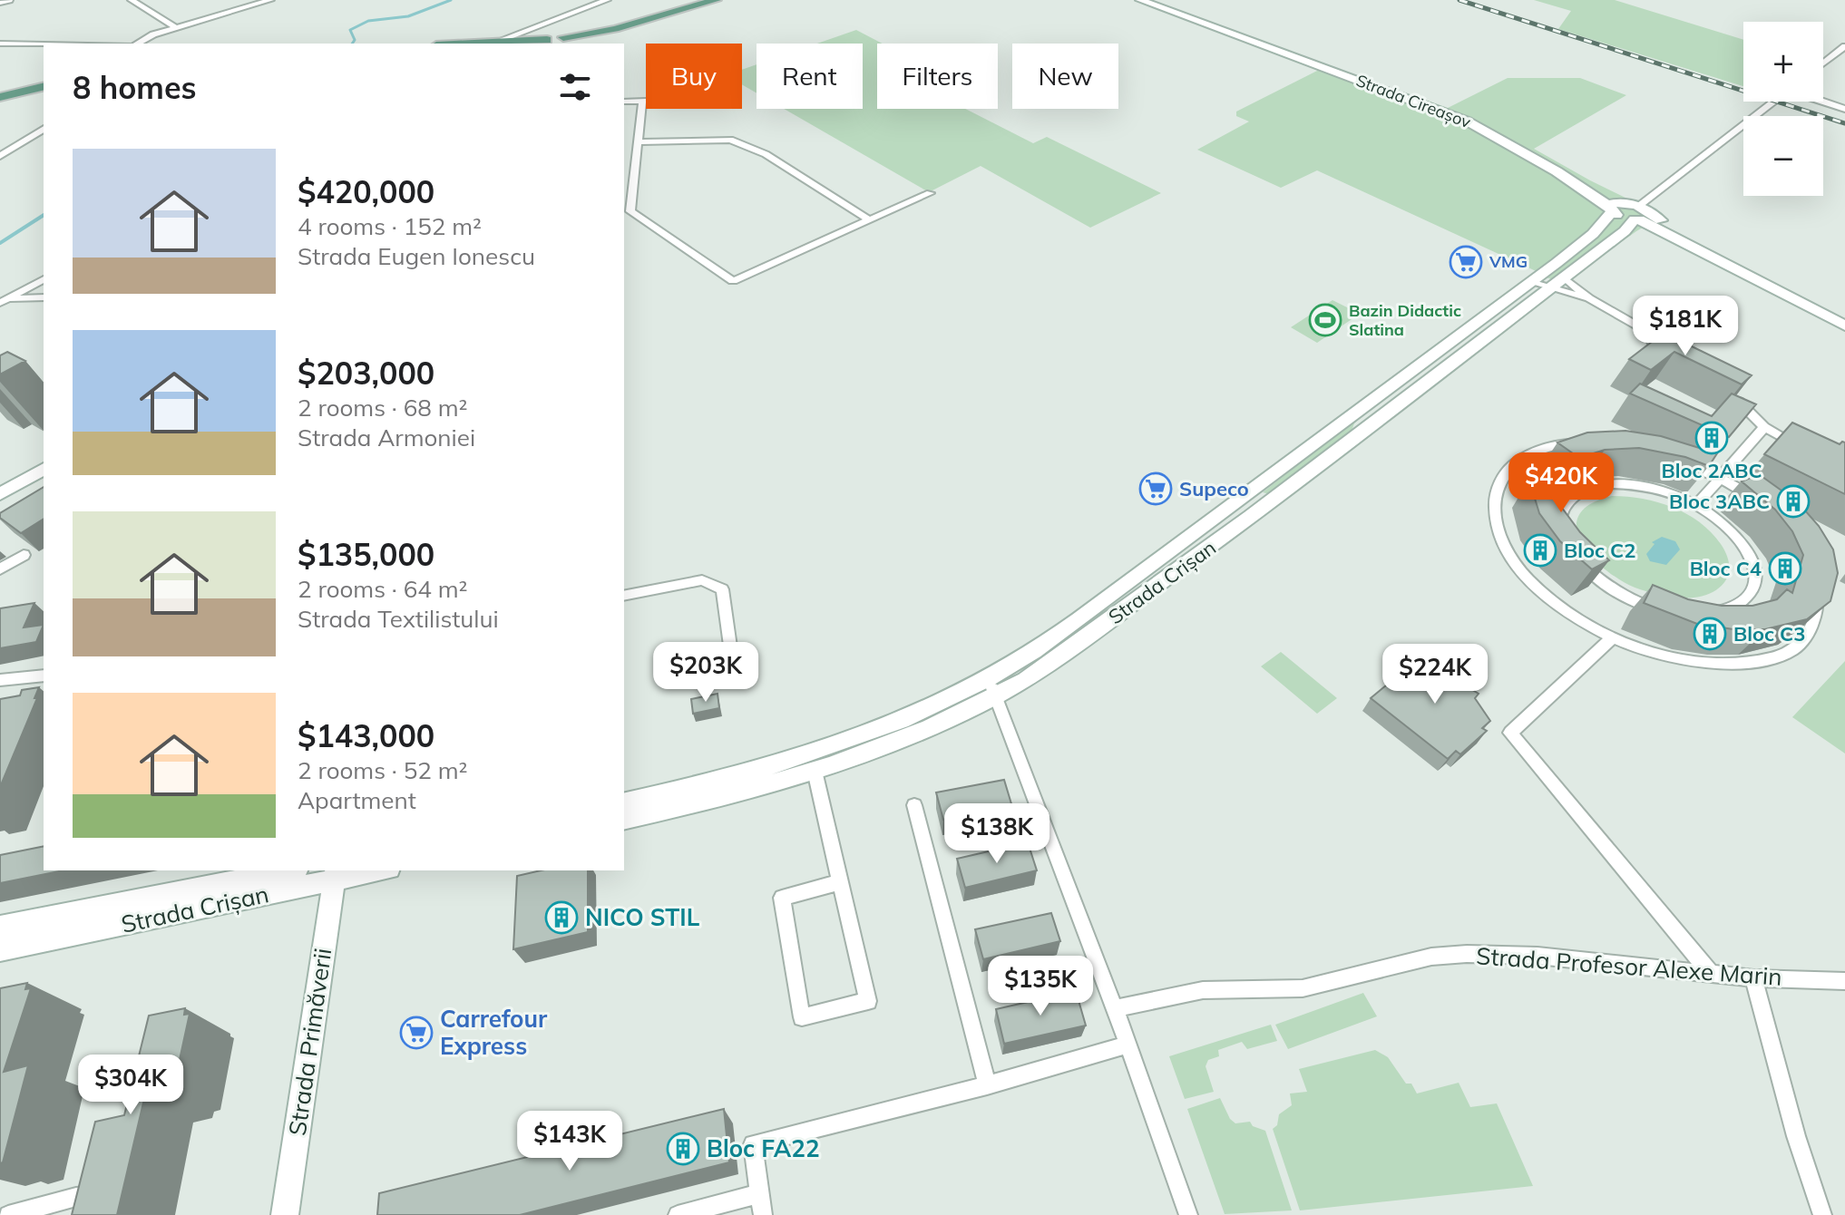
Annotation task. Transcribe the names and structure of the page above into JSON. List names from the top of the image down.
{
  "streets": {
    "main road": ["Strada Cireașov", "Strada Crișan", "Strada Primăverii"],
    "street": ["Strada Profesor Alexe Marin"]
  },
  "crossings": [
    ["Strada Cireașov", "Strada Crișan"],
    ["Strada Crișan", "Strada Primăverii"]
  ],
  "places": {
    "supermarket": ["VMG", "Supeco", "Carrefour Express"],
    "sports": ["Bazin Didactic Slatina"],
    "building": [
      "Bloc 2ABC",
      "Bloc 3ABC",
      "Bloc C2",
      "Bloc C4",
      "Bloc C3",
      "NICO STIL",
      "Bloc FA22"
    ]
  },
  "page": {
    "map_buttons": ["+", "−"],
    "chip": [
      "Buy",
      "Rent",
      "Filters",
      "New"
    ],
    "heading": "8 homes",
    "list": [
      {
        "name": "$420,000",
        "note": "4 rooms · 152 m² · Strada Eugen Ionescu"
      },
      {
        "name": "$203,000",
        "note": "2 rooms · 68 m² · Strada Armoniei"
      },
      {
        "name": "$135,000",
        "note": "2 rooms · 64 m² · Strada Textilistului"
      },
      {
        "name": "$143,000",
        "note": "2 rooms · 52 m² · Apartment"
      }
    ],
    "price": [
      "$181K",
      "$420K",
      "$203K",
      "$224K",
      "$138K",
      "$135K",
      "$304K",
      "$143K"
    ]
  }
}
